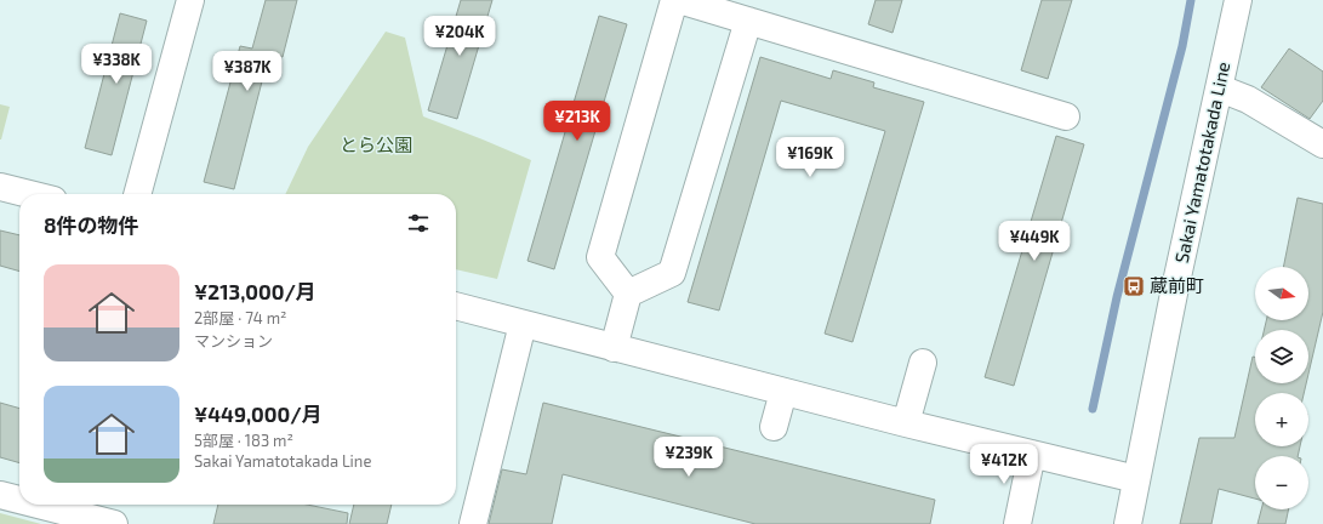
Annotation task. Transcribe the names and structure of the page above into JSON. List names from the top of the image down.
{
  "streets": {
    "street": ["Sakai Yamatotakada Line"]
  },
  "parks": ["とら公園"],
  "places": {
    "bus stop": ["蔵前町"]
  },
  "north": "right",
  "page": {
    "price": [
      "¥204K",
      "¥338K",
      "¥387K",
      "¥213K",
      "¥169K",
      "¥449K",
      "¥239K",
      "¥412K"
    ],
    "heading": "8件の物件",
    "list": [
      {
        "name": "¥213,000/月",
        "note": "2部屋 · 74 m² · マンション"
      },
      {
        "name": "¥449,000/月",
        "note": "5部屋 · 183 m² · Sakai Yamatotakada Line"
      }
    ],
    "map_buttons": ["+", "−"]
  }
}
